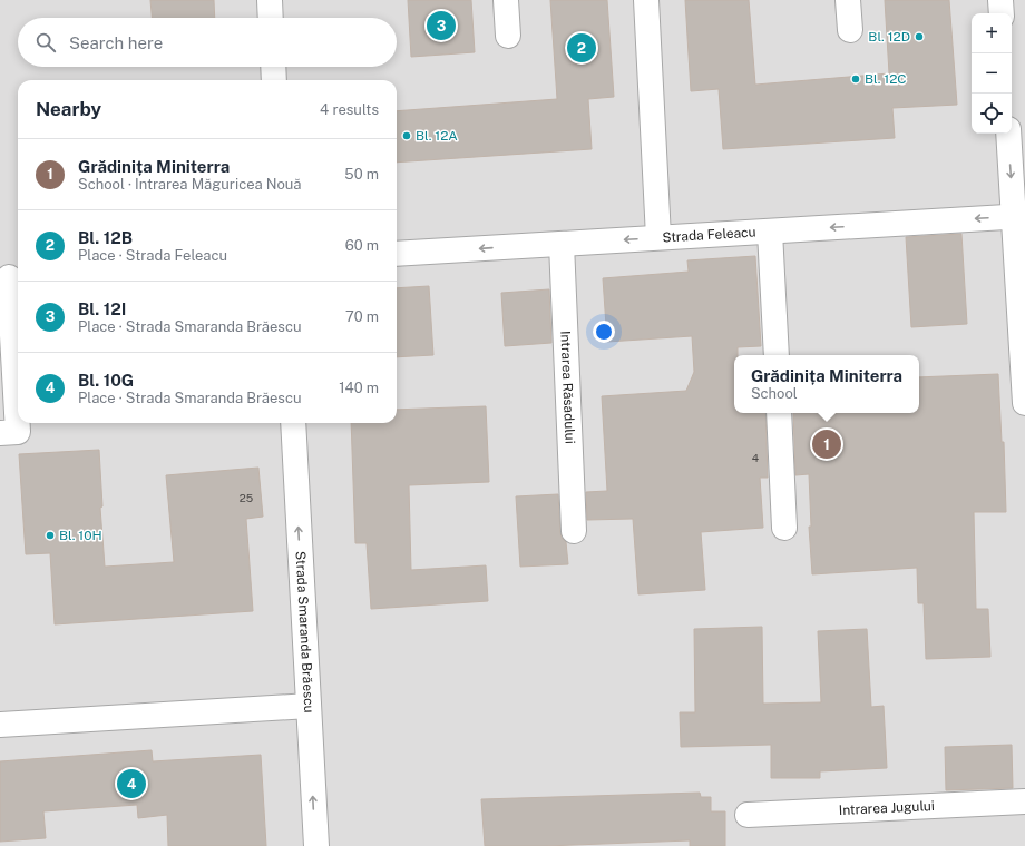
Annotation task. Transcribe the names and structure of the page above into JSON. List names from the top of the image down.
{
  "streets": {
    "street": [
      "Strada Feleacu",
      "Intrarea Răsadului",
      "Strada Smaranda Brăescu",
      "Intrarea Jugului"
    ]
  },
  "crossings": [
    ["Strada Feleacu", "Intrarea Răsadului"]
  ],
  "one_way": ["Strada Feleacu", "Strada Smaranda Brăescu"],
  "places": [
    "Bl. 12D",
    "Bl. 12C",
    "Bl. 12A",
    "Bl. 10H"
  ],
  "house_numbers": ["4", "25"],
  "page": {
    "pins": [
      "3",
      "2",
      "1",
      "4"
    ],
    "map_buttons": ["+", "−"],
    "search": "Search here",
    "heading": ["Nearby", "4 results"],
    "list": [
      {
        "mark": "1",
        "name": "Grădinița Miniterra",
        "note": "School · Intrarea Măguricea Nouă",
        "value": "50 m"
      },
      {
        "mark": "2",
        "name": "Bl. 12B",
        "note": "Place · Strada Feleacu",
        "value": "60 m"
      },
      {
        "mark": "3",
        "name": "Bl. 12I",
        "note": "Place · Strada Smaranda Brăescu",
        "value": "70 m"
      },
      {
        "mark": "4",
        "name": "Bl. 10G",
        "note": "Place · Strada Smaranda Brăescu",
        "value": "140 m"
      }
    ],
    "popup": ["Grădinița Miniterra", "School"]
  }
}
